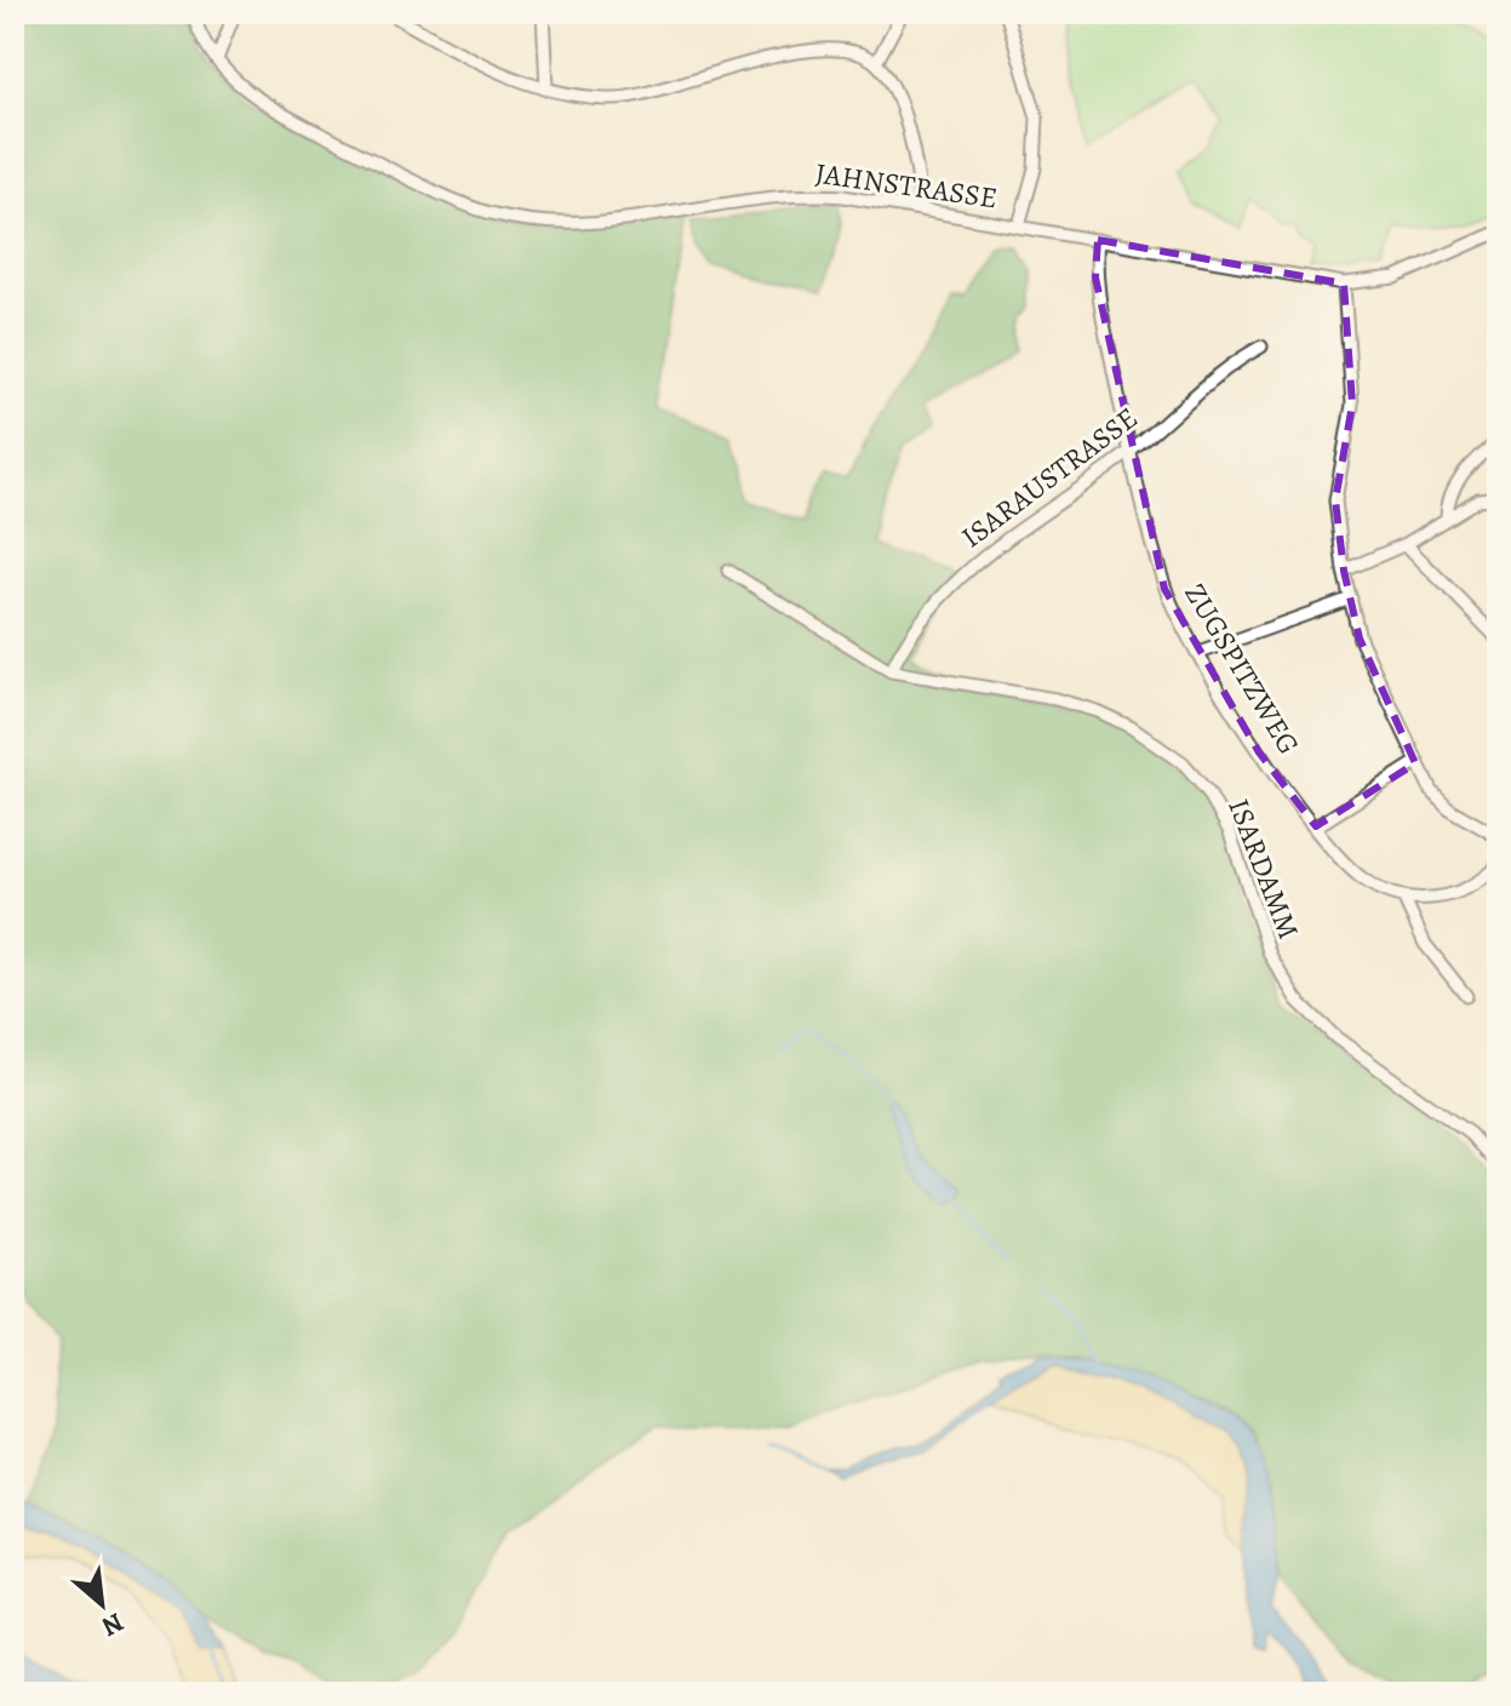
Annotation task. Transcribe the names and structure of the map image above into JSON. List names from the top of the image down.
{
  "streets": {
    "street": [
      "JAHNSTRASSE",
      "ISARAUSTRASSE",
      "ZUGSPITZWEG",
      "ISARDAMM"
    ]
  },
  "crossings": [
    ["JAHNSTRASSE", "ZUGSPITZWEG"],
    ["ISARAUSTRASSE", "ZUGSPITZWEG"],
    ["ISARAUSTRASSE", "ISARDAMM"]
  ],
  "north": "bottom right"
}
